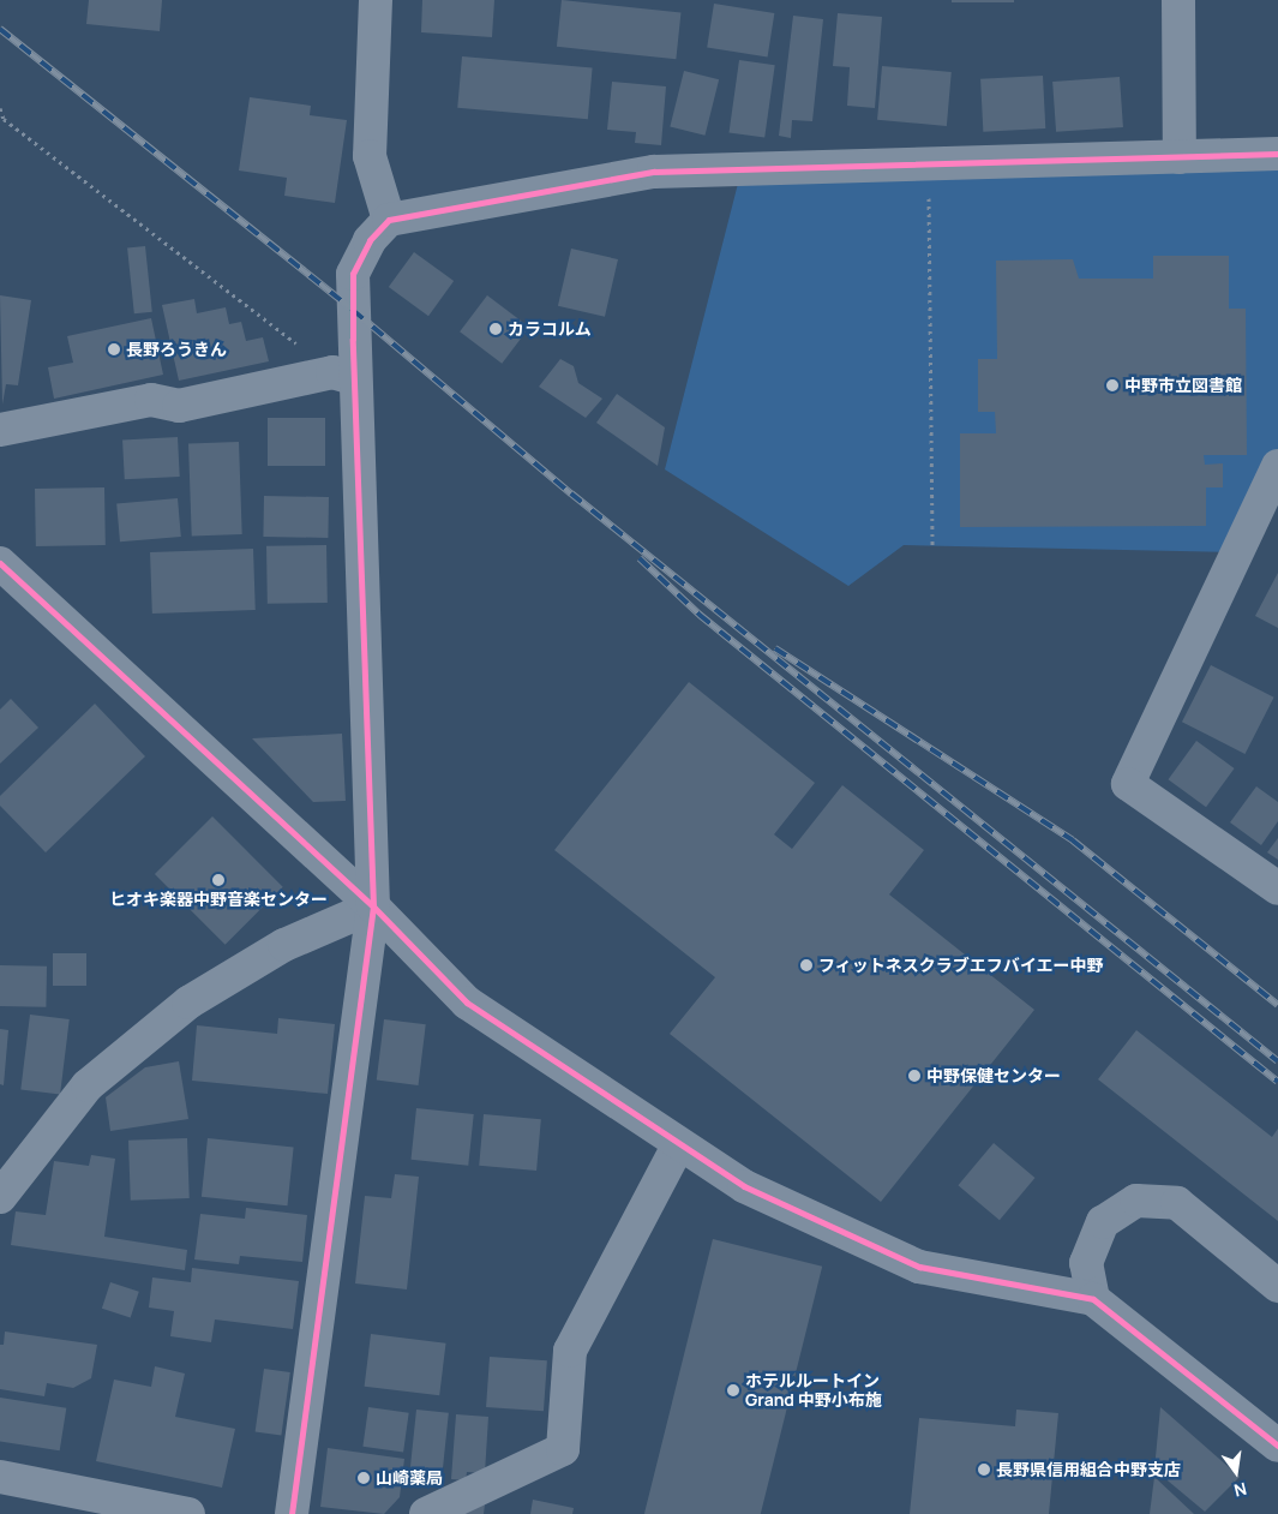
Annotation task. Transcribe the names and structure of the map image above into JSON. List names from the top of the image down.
{
  "places": [
    "カラコルム",
    "長野ろうきん",
    "中野市立図書館",
    "ヒオキ楽器中野音楽センター",
    "フィットネスクラブエフバイエー中野",
    "中野保健センター",
    "ホテルルートイン Grand 中野小布施",
    "長野県信用組合中野支店",
    "山崎薬局"
  ],
  "north": "bottom"
}
